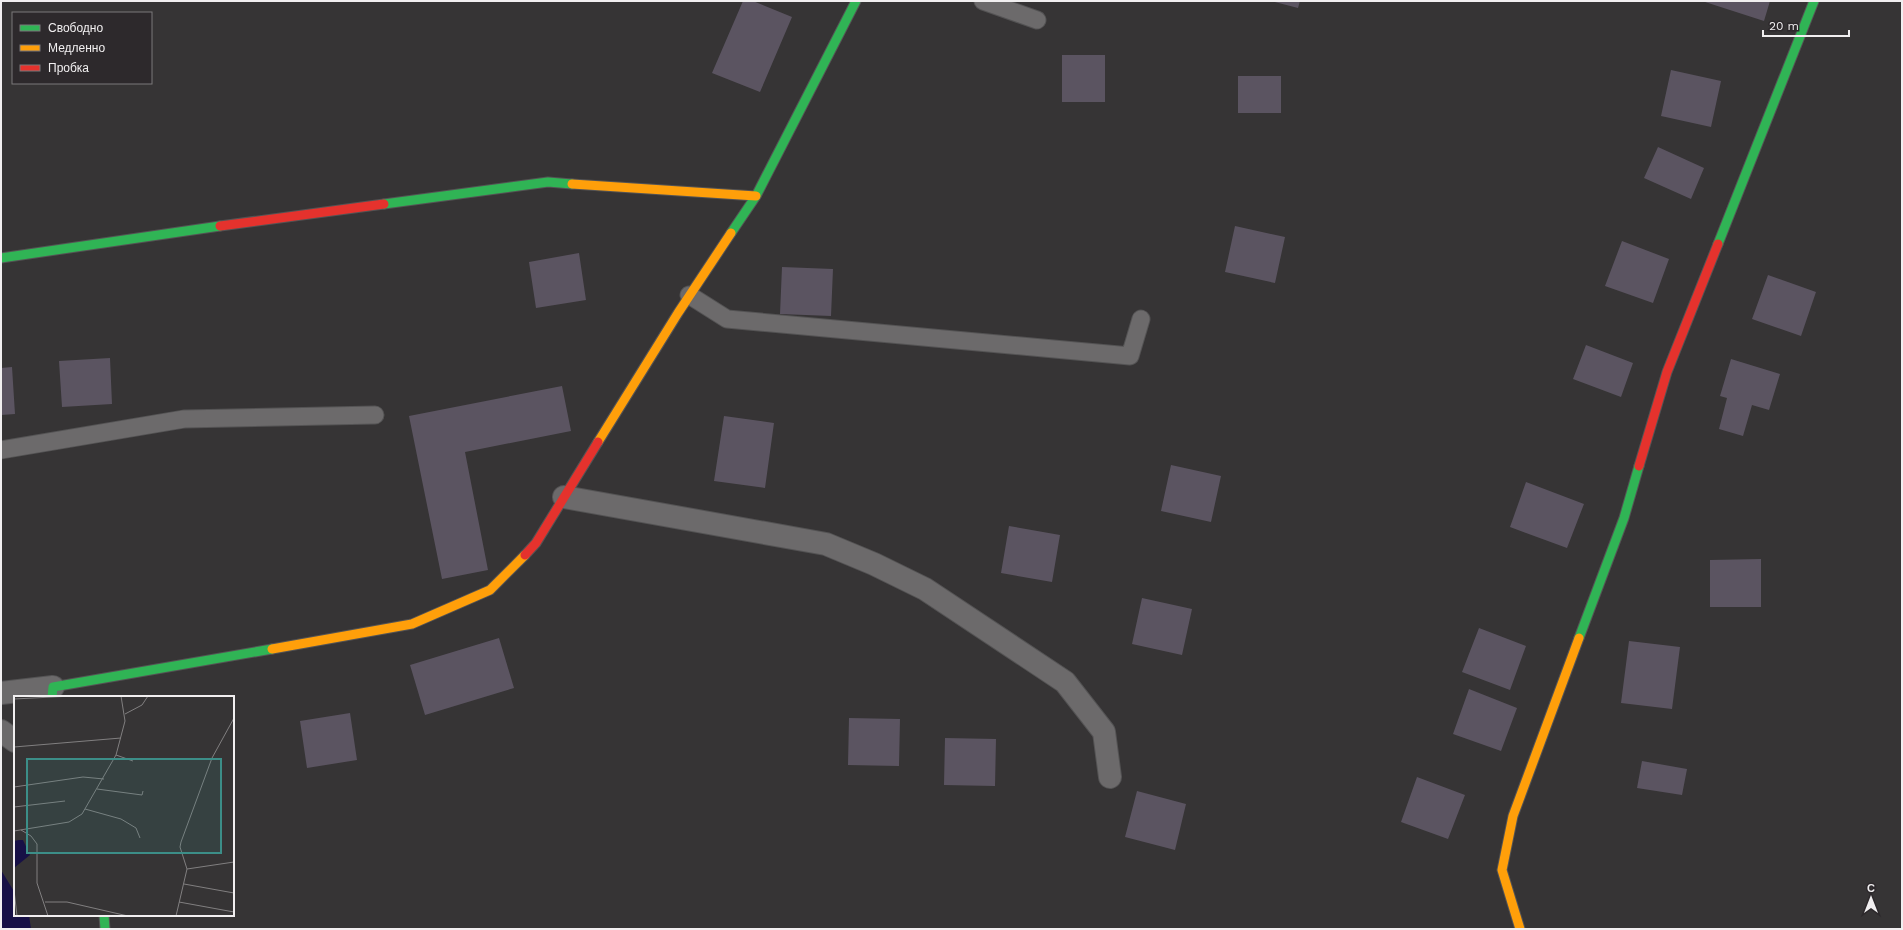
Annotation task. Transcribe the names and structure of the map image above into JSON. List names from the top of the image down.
{
  "legend": ["Свободно", "Медленно", "Пробка"],
  "scale_bar": "20 m",
  "north": "top"
}
